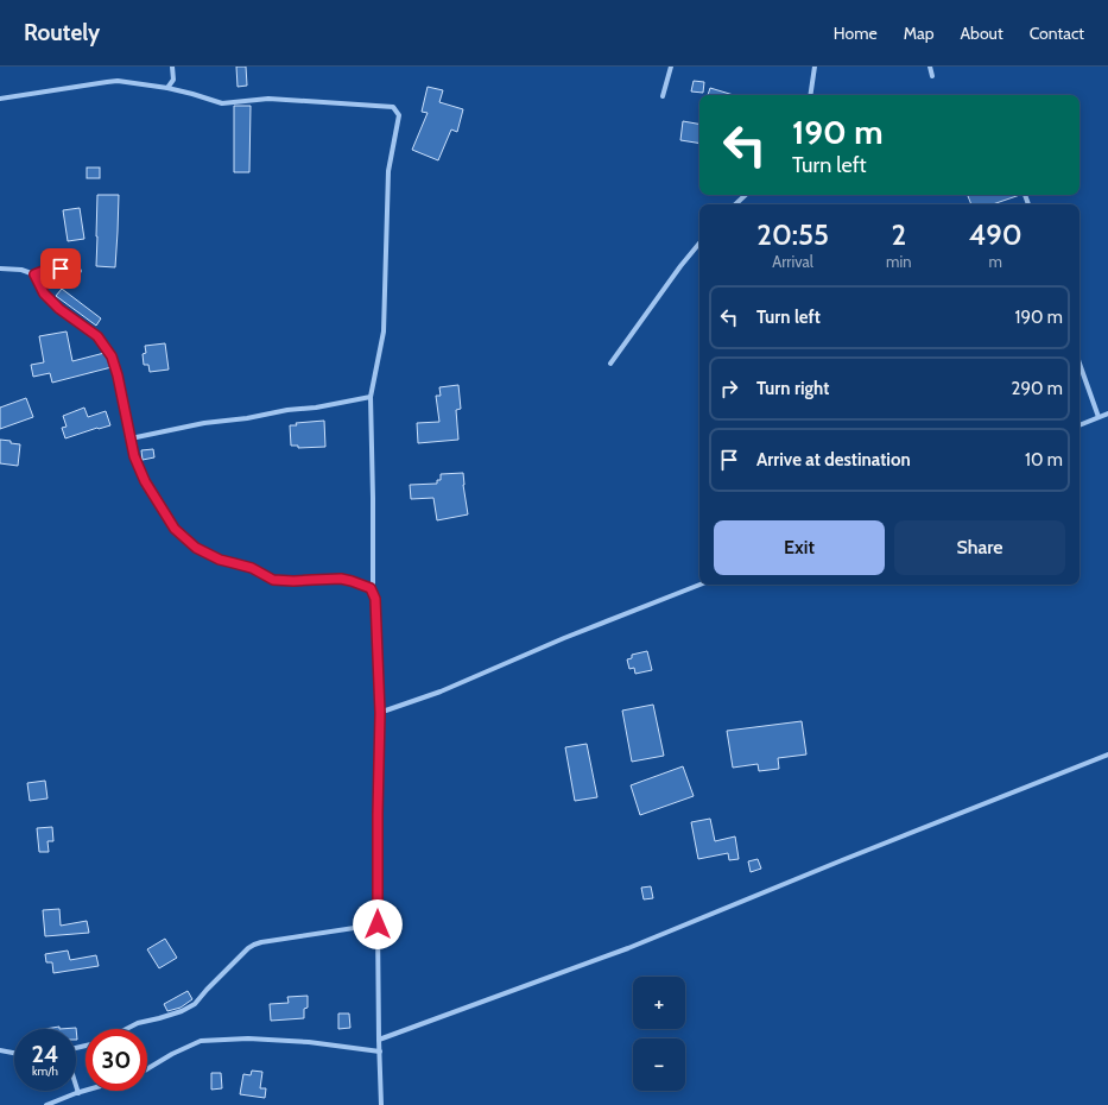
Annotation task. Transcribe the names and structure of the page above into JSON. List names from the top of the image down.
{
  "page": {
    "header": "Routely",
    "nav": [
      "Home",
      "Map",
      "About",
      "Contact"
    ],
    "turn": ["190 m", "Turn left"],
    "eta": [
      "20:55",
      "Arrival",
      "2",
      "min",
      "490",
      "m"
    ],
    "list": [
      {
        "name": "Turn left",
        "value": "190 m"
      },
      {
        "name": "Turn right",
        "value": "290 m"
      },
      {
        "name": "Arrive at destination",
        "value": "10 m"
      }
    ],
    "buttons": ["Exit", "Share"],
    "map_buttons": ["+", "−"],
    "speed": "24 km/h",
    "limit": "30"
  }
}
